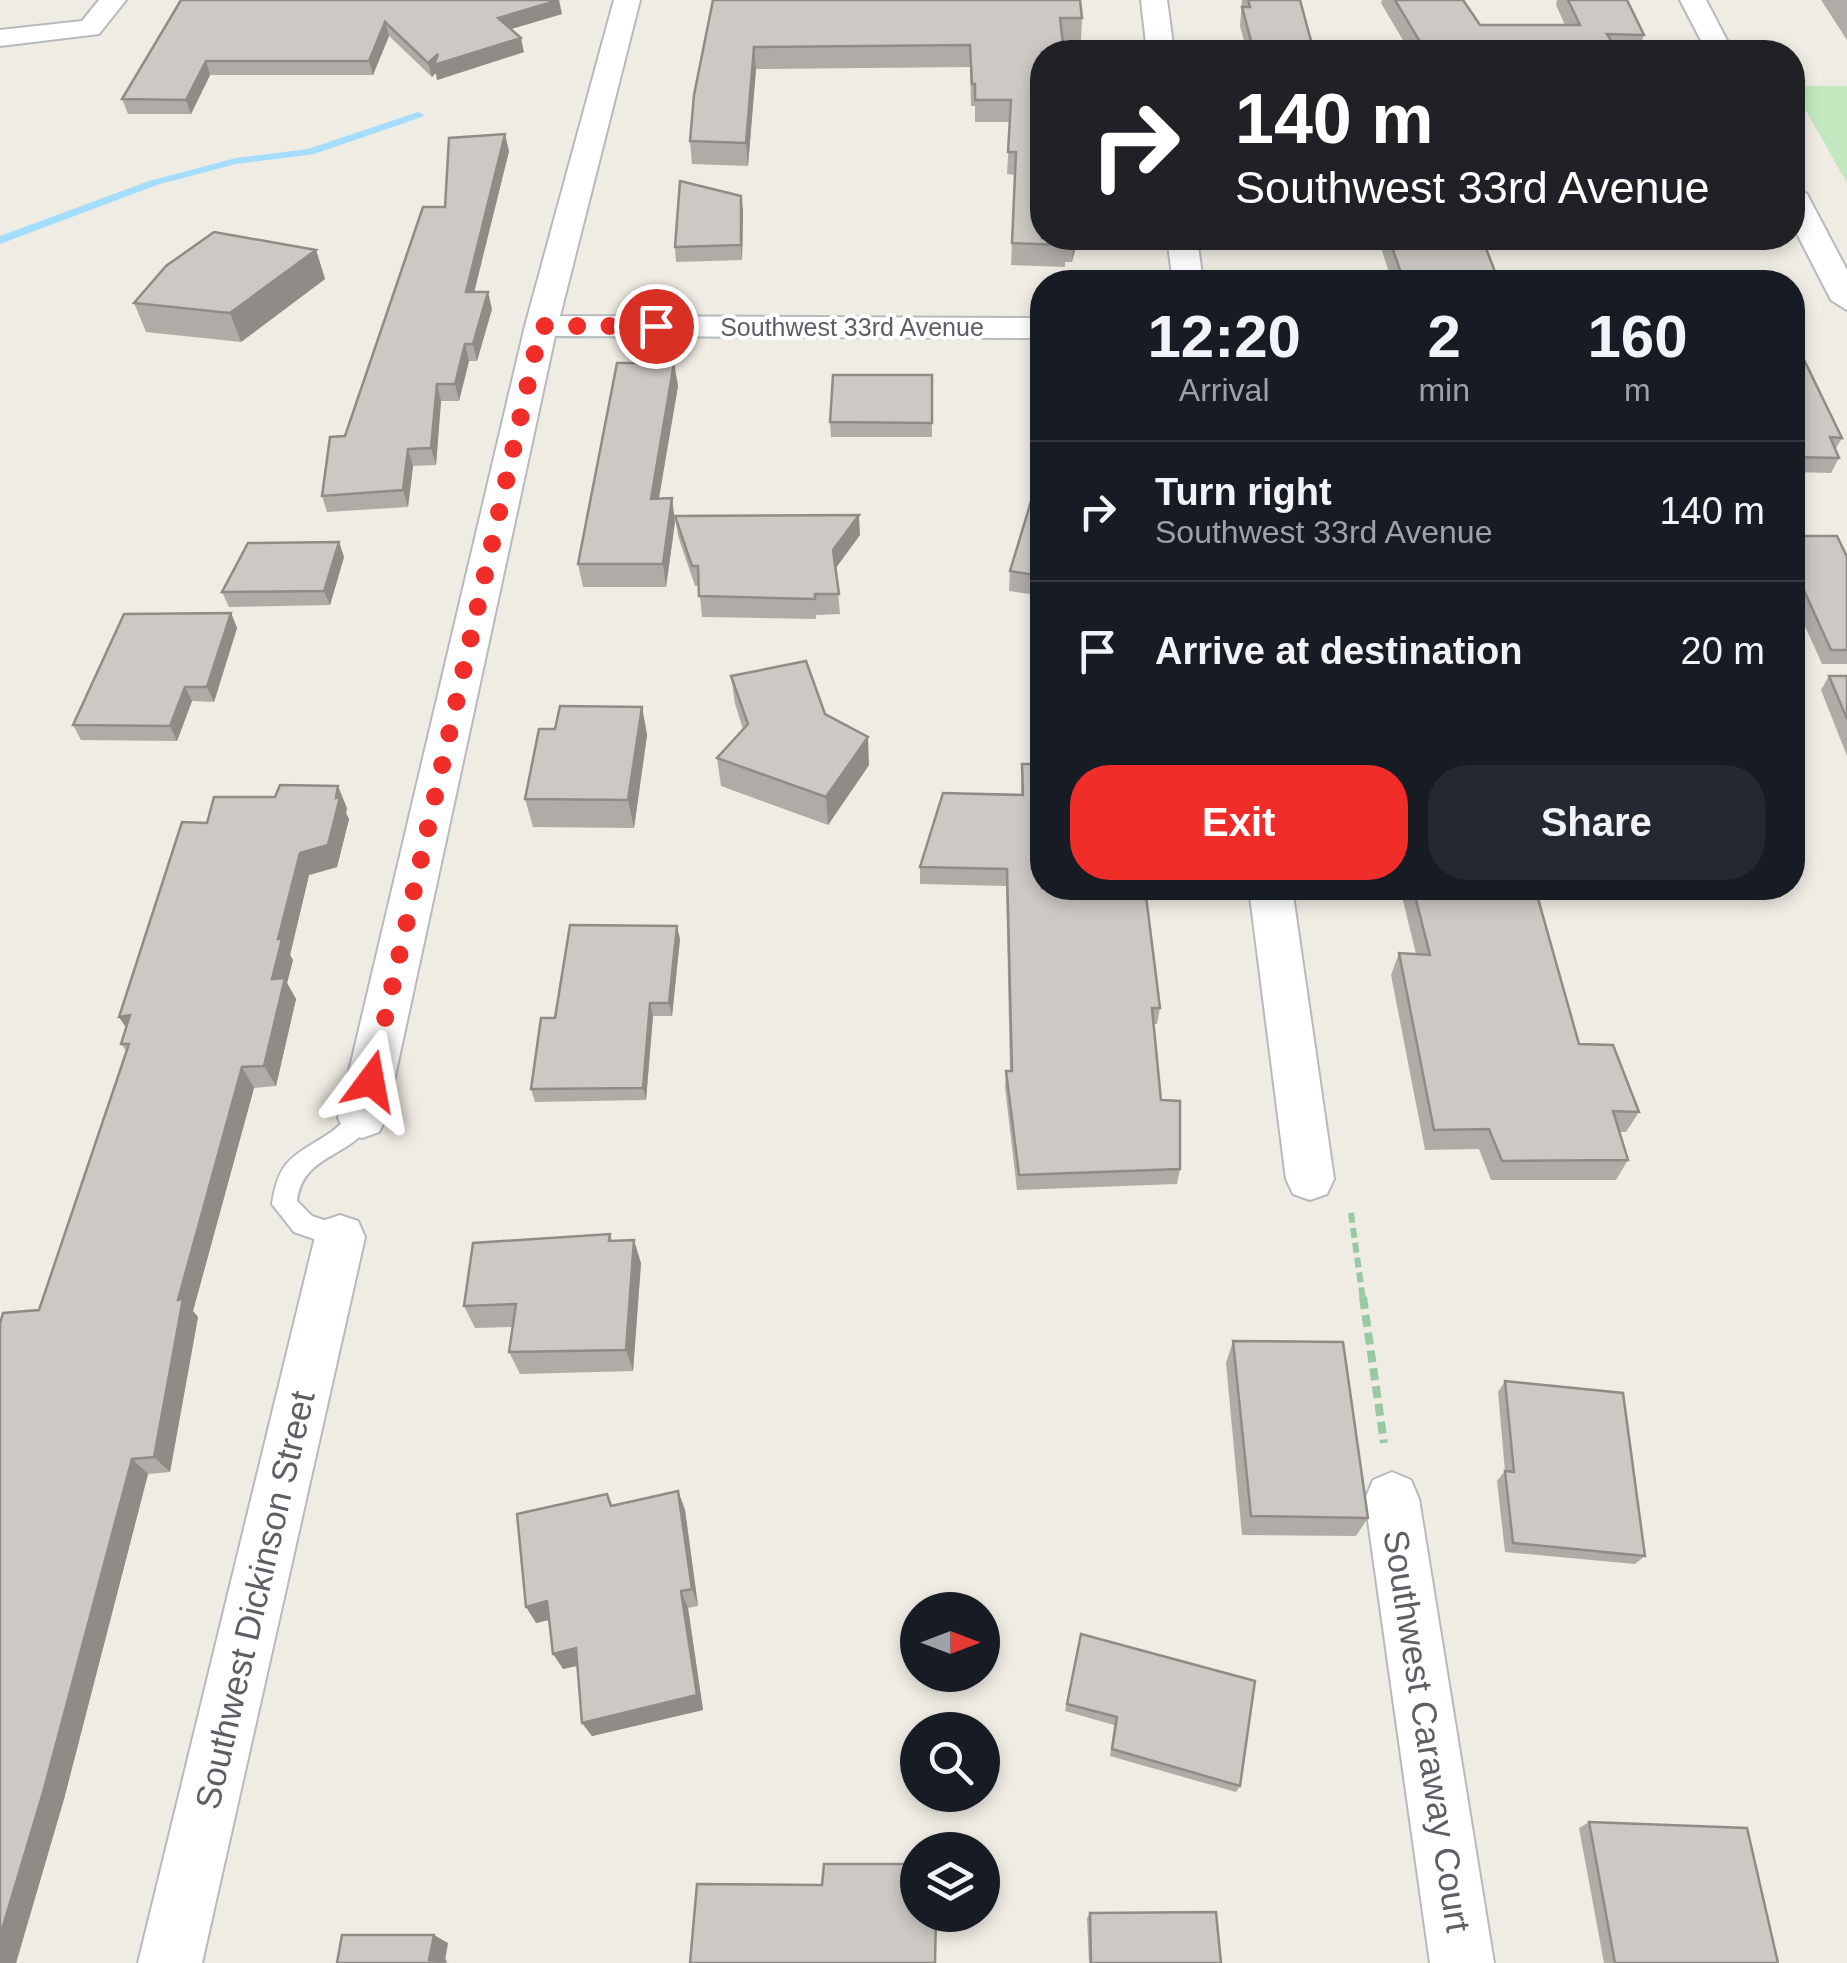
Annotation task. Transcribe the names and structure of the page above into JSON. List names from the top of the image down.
{
  "streets": {
    "street": ["Southwest 33rd Avenue", "Southwest Dickinson Street", "Southwest Caraway Court"]
  },
  "north": "right",
  "page": {
    "turn": ["140 m", "Southwest 33rd Avenue"],
    "eta": [
      "12:20",
      "Arrival",
      "2",
      "min",
      "160",
      "m"
    ],
    "list": [
      {
        "name": "Turn right",
        "note": "Southwest 33rd Avenue",
        "value": "140 m"
      },
      {
        "name": "Arrive at destination",
        "value": "20 m"
      }
    ],
    "buttons": ["Exit", "Share"]
  }
}
